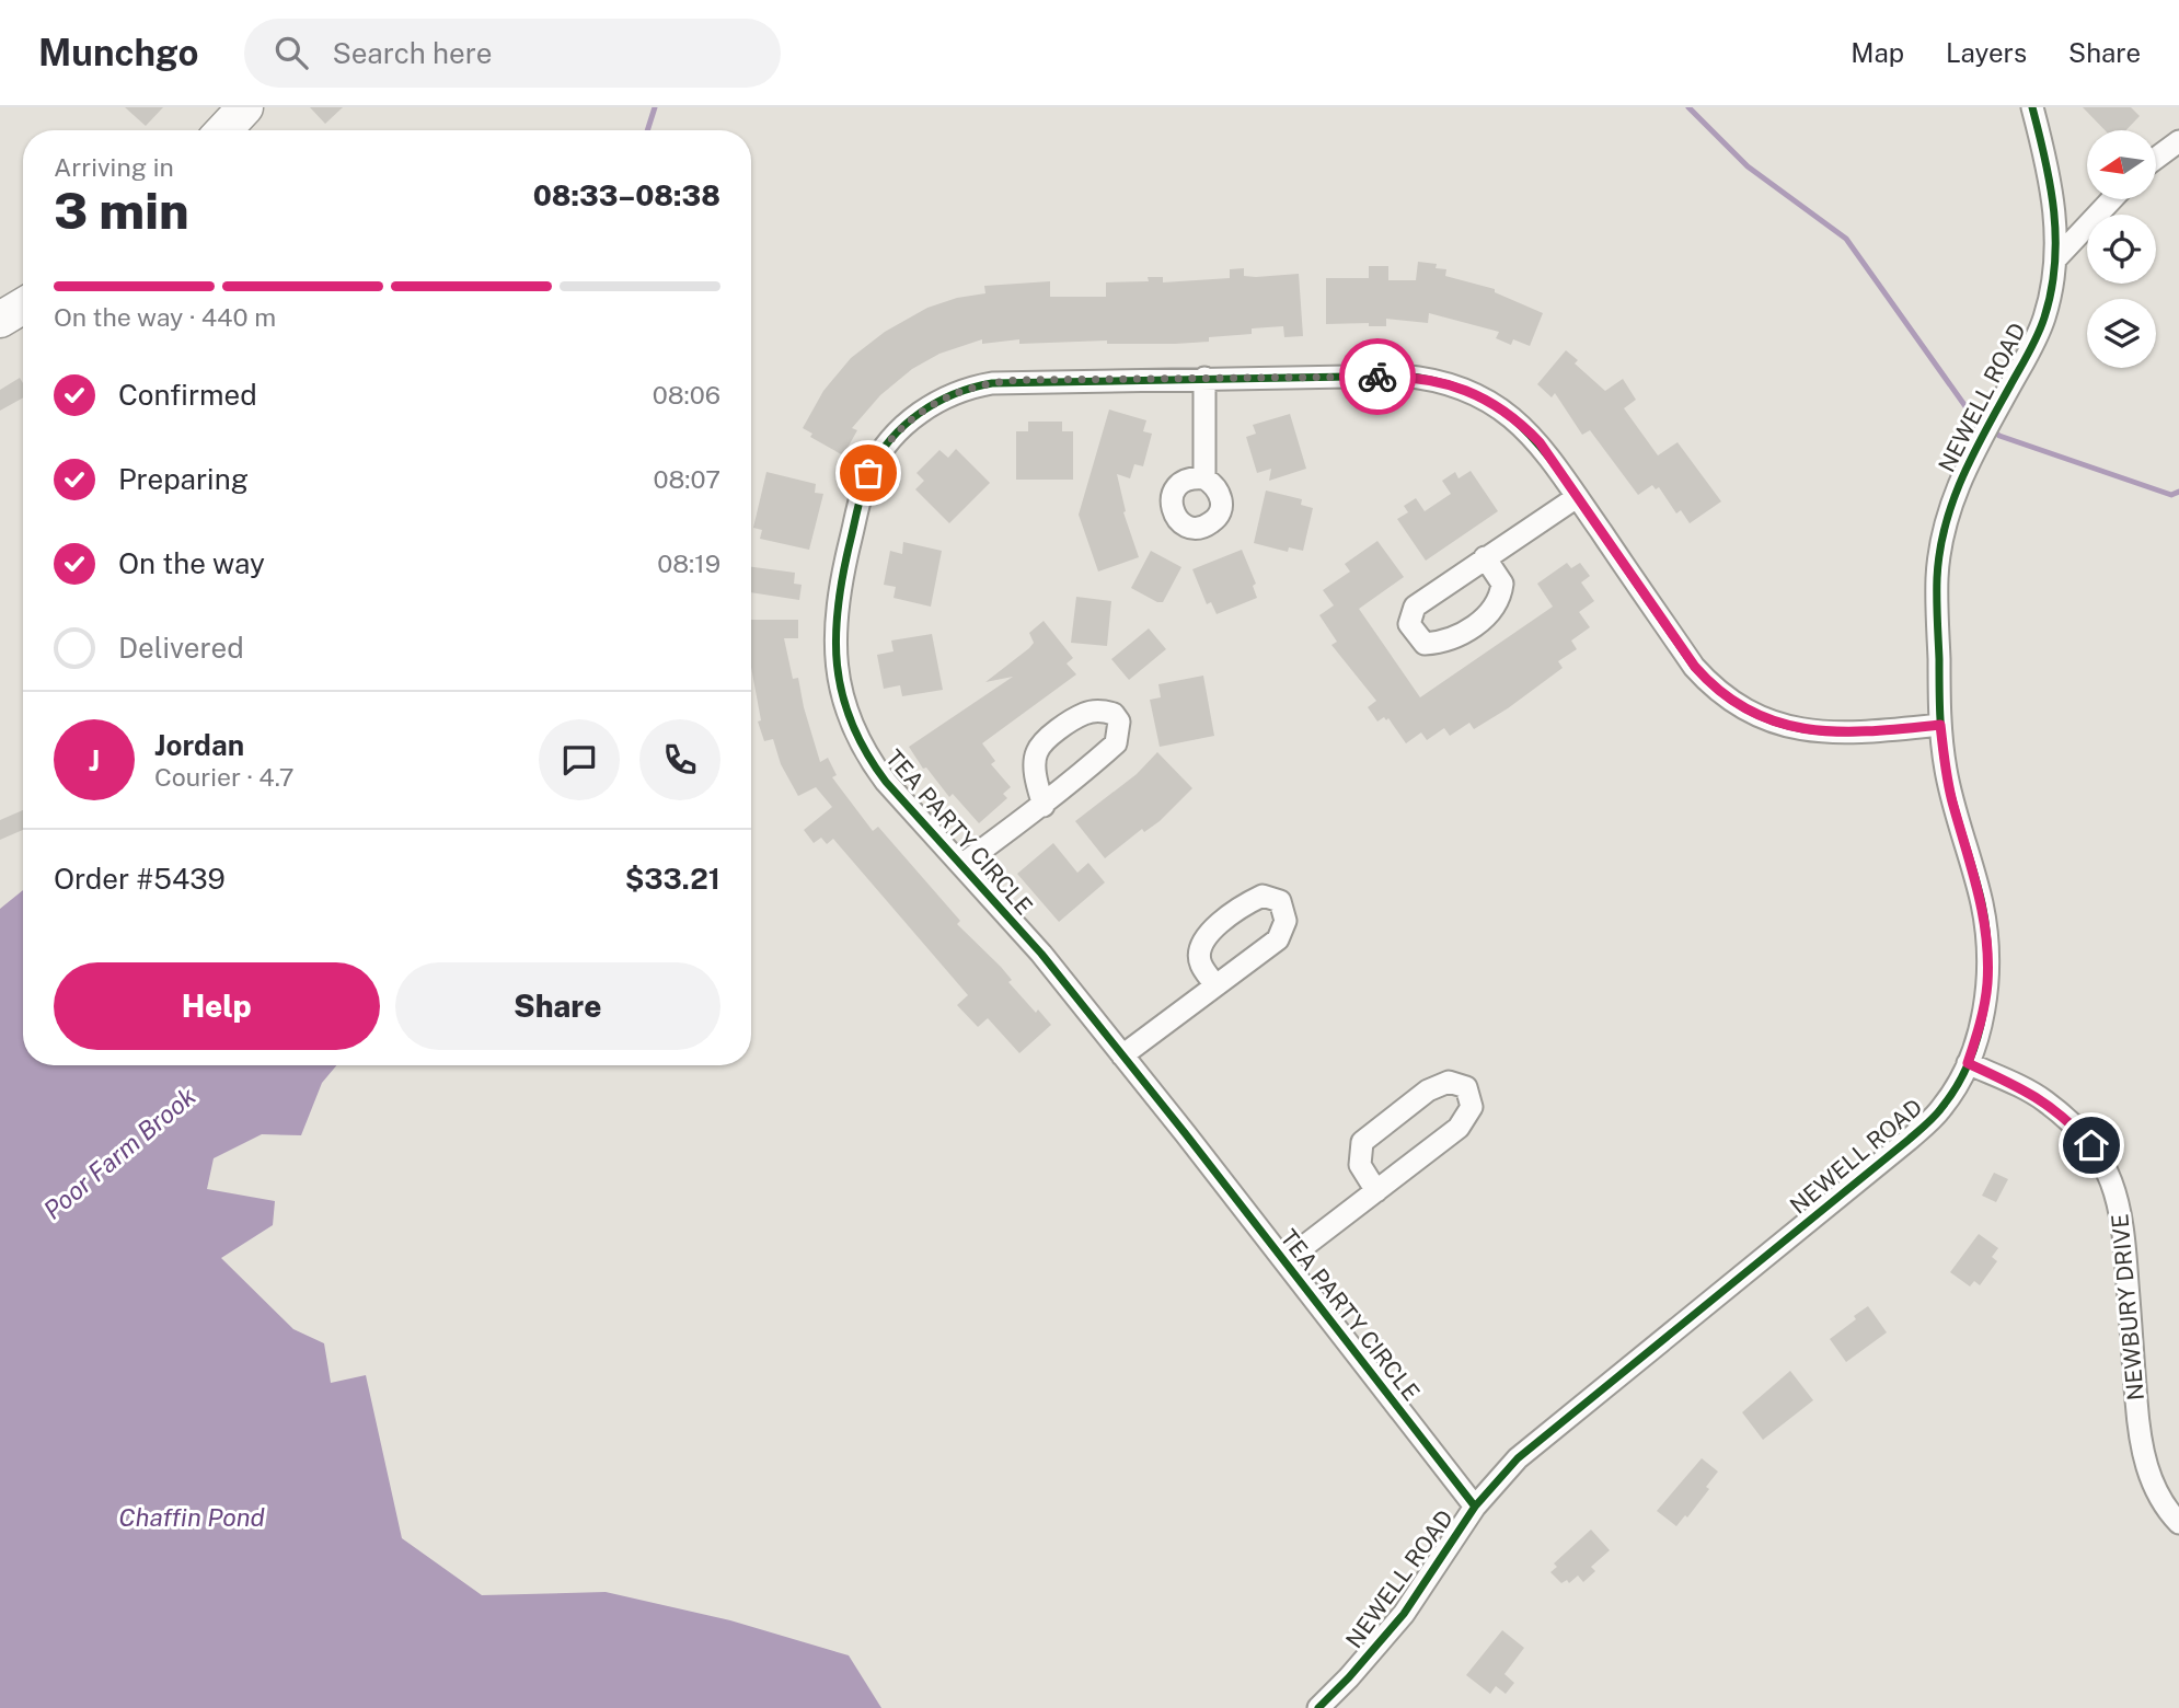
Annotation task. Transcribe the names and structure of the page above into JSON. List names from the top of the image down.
{
  "streets": {
    "street": ["NEWELL ROAD", "TEA PARTY CIRCLE", "NEWBURY DRIVE"]
  },
  "crossings": [
    ["NEWELL ROAD", "TEA PARTY CIRCLE"],
    ["NEWELL ROAD", "NEWBURY DRIVE"]
  ],
  "water": ["Poor Farm Brook", "Chaffin Pond"],
  "north": "left",
  "page": {
    "header": "Munchgo",
    "search": "Search here",
    "nav": ["Map", "Layers", "Share"],
    "heading": ["3 min", "Arriving in", "08:33–08:38"],
    "panel": [
      "Jordan",
      "Courier · 4.7",
      "Order #5439",
      "$33.21"
    ],
    "bar": "On the way · 440 m",
    "list": [
      ["Confirmed", "08:06"],
      ["Preparing", "08:07"],
      ["On the way", "08:19"],
      "Delivered"
    ],
    "round": "J",
    "buttons": ["Help", "Share"]
  }
}
